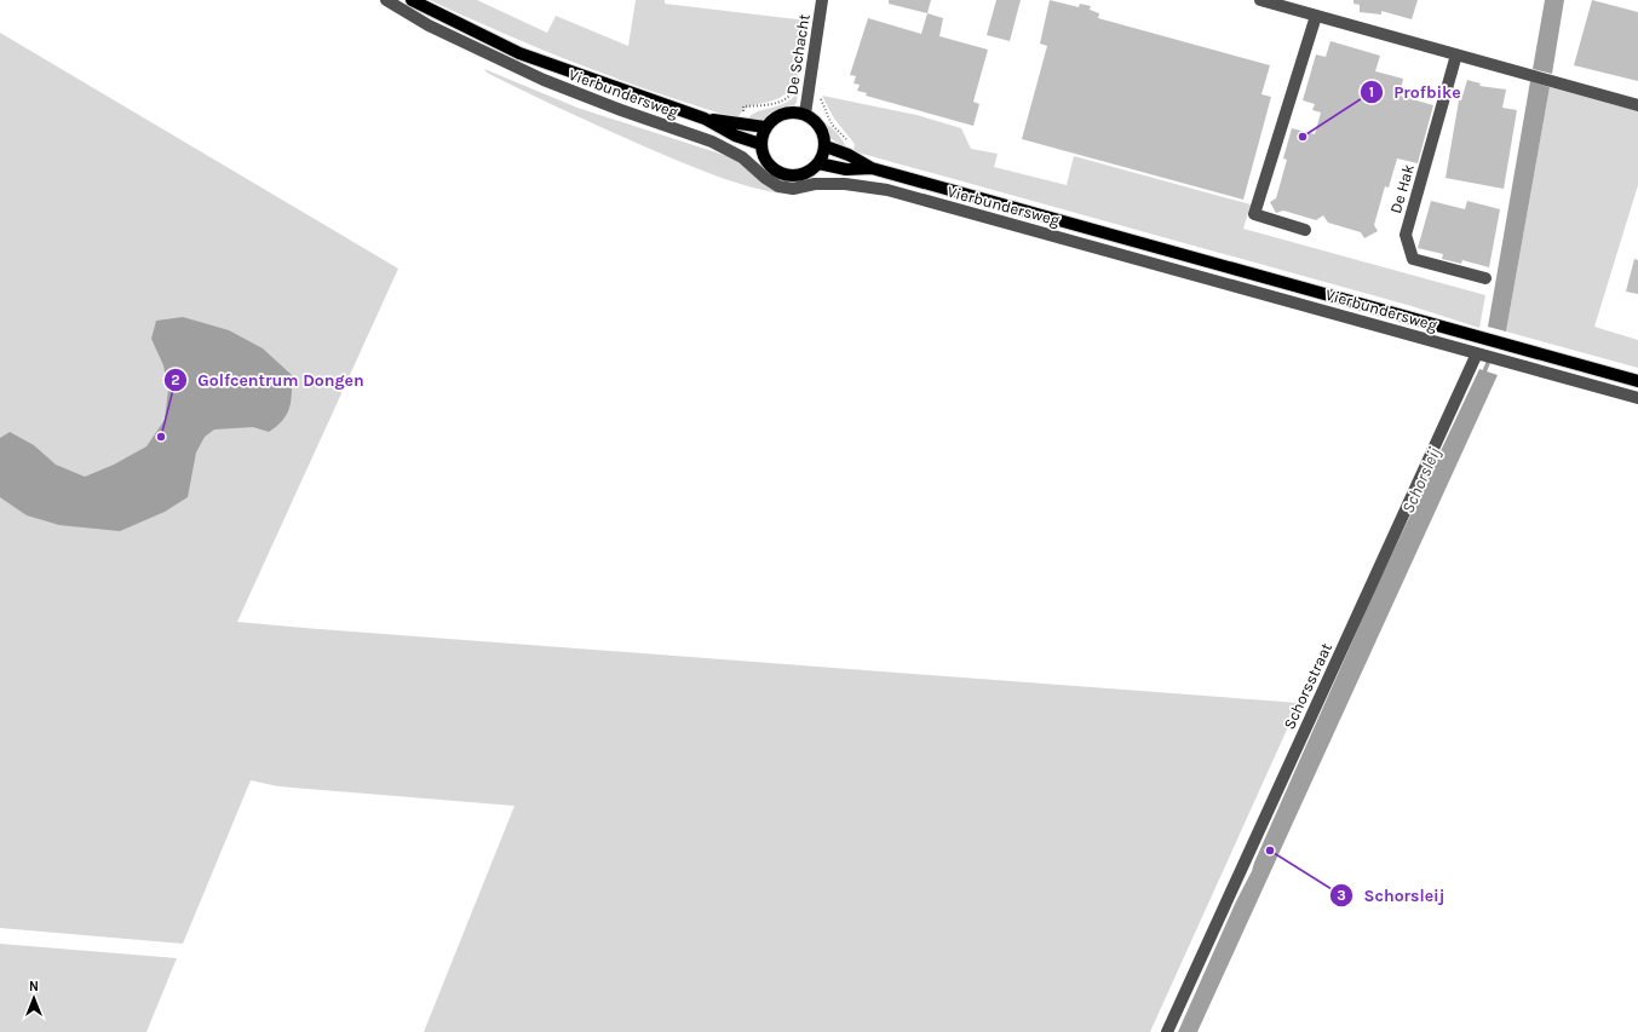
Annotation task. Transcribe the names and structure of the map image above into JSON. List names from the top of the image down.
{
  "streets": {
    "main road": ["Vierbundersweg"],
    "street": ["De Schacht", "De Hak", "Schorsstraat"]
  },
  "crossings": [
    ["De Schacht", "Vierbundersweg"],
    ["Vierbundersweg", "Schorsstraat"]
  ],
  "water": ["Schorsleij"],
  "places": ["Profbike", "Golfcentrum Dongen", "Schorsleij"],
  "north": "top"
}
